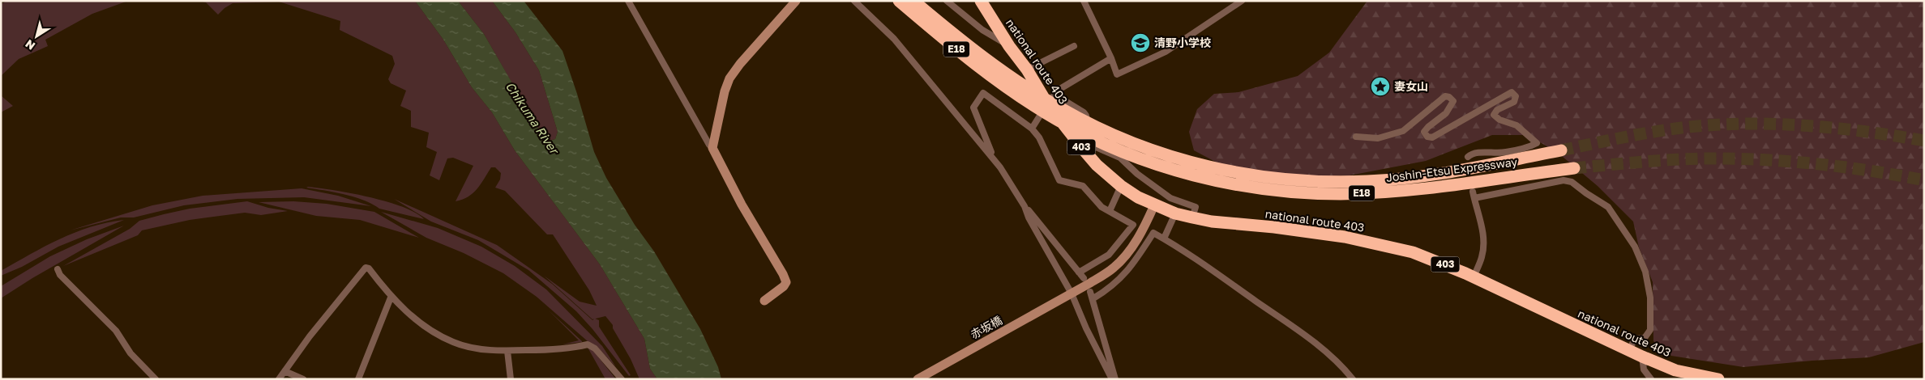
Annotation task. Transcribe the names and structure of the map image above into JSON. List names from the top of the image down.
{
  "streets": {
    "highway": [
      "E18",
      "national route 403",
      "403",
      "Joshin-Etsu Expressway"
    ],
    "street": ["赤坂橋"]
  },
  "crossings": [
    ["national route 403", "赤坂橋"]
  ],
  "water": ["Chikuma River"],
  "places": {
    "school or university": ["清野小学校"],
    "place": ["妻女山"]
  },
  "north": "bottom left"
}
